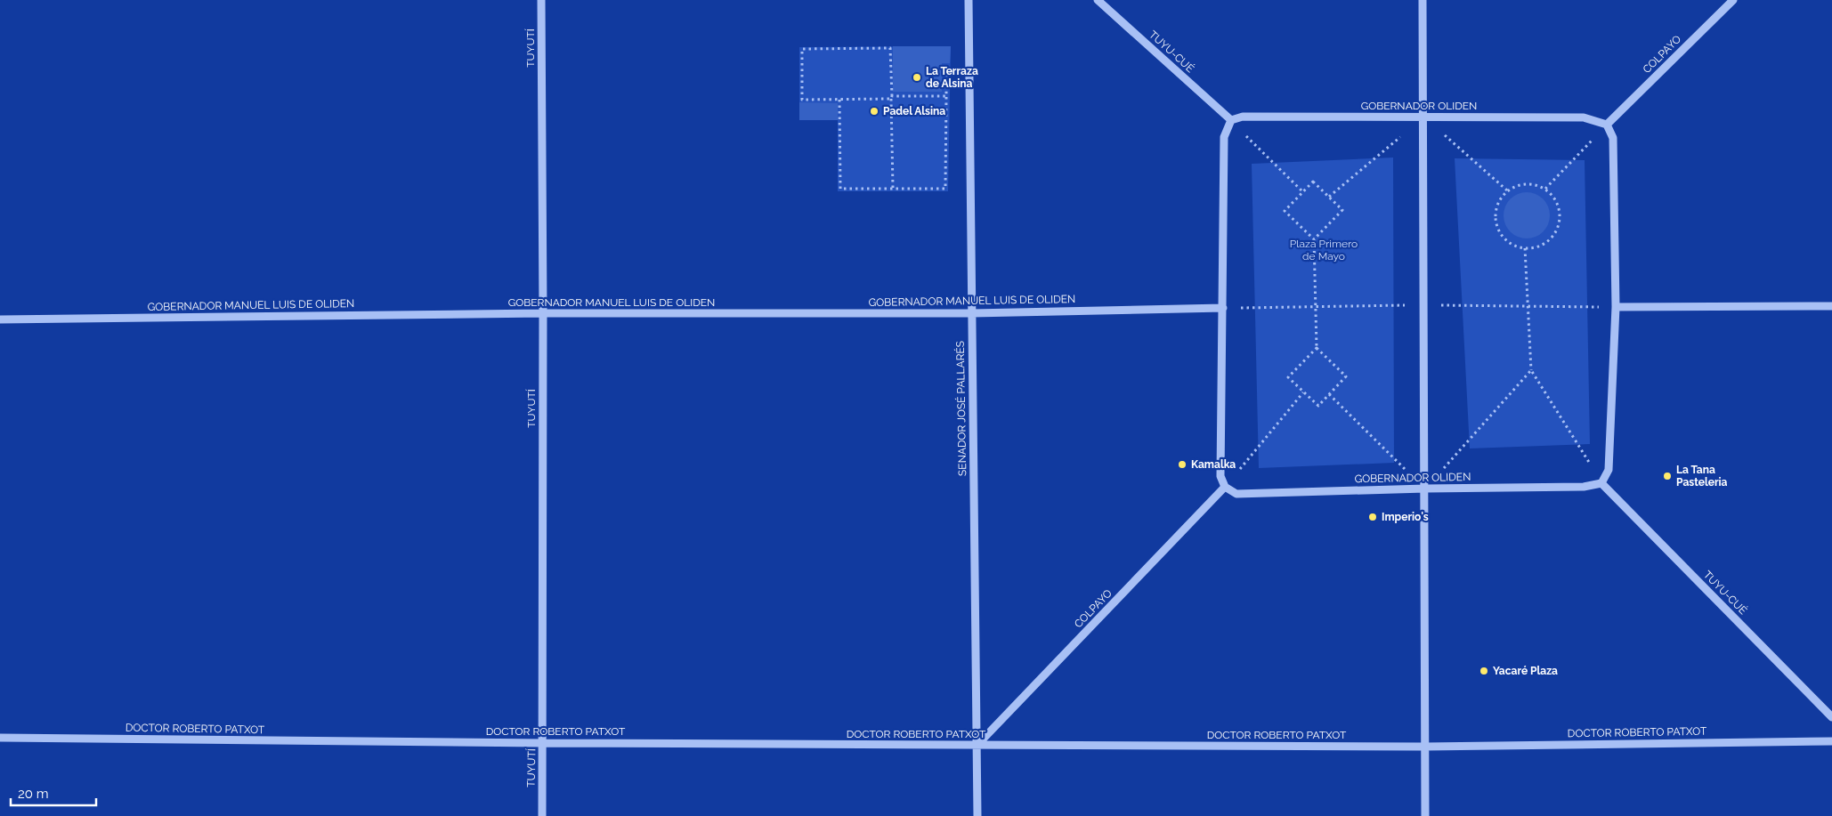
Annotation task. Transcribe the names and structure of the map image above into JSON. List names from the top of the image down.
{
  "streets": {
    "street": [
      "TUYUTÍ",
      "TUYU-CUÉ",
      "COLPAYO",
      "GOBERNADOR OLIDEN",
      "GOBERNADOR MANUEL LUIS DE OLIDEN",
      "SENADOR JOSÉ PALLARÉS",
      "DOCTOR ROBERTO PATXOT"
    ]
  },
  "crossings": [
    ["TUYUTÍ", "GOBERNADOR MANUEL LUIS DE OLIDEN"],
    ["TUYUTÍ", "DOCTOR ROBERTO PATXOT"],
    ["TUYU-CUÉ", "GOBERNADOR OLIDEN"],
    ["COLPAYO", "GOBERNADOR OLIDEN"],
    ["COLPAYO", "SENADOR JOSÉ PALLARÉS"],
    ["COLPAYO", "DOCTOR ROBERTO PATXOT"],
    ["GOBERNADOR MANUEL LUIS DE OLIDEN", "SENADOR JOSÉ PALLARÉS"],
    ["SENADOR JOSÉ PALLARÉS", "DOCTOR ROBERTO PATXOT"]
  ],
  "parks": ["Plaza Primero de Mayo"],
  "places": [
    "La Terraza de Alsina",
    "Padel Alsina",
    "Kamalka",
    "La Tana Pasteleria",
    "Imperio's",
    "Yacaré Plaza"
  ],
  "scale_bar": "20 m"
}
